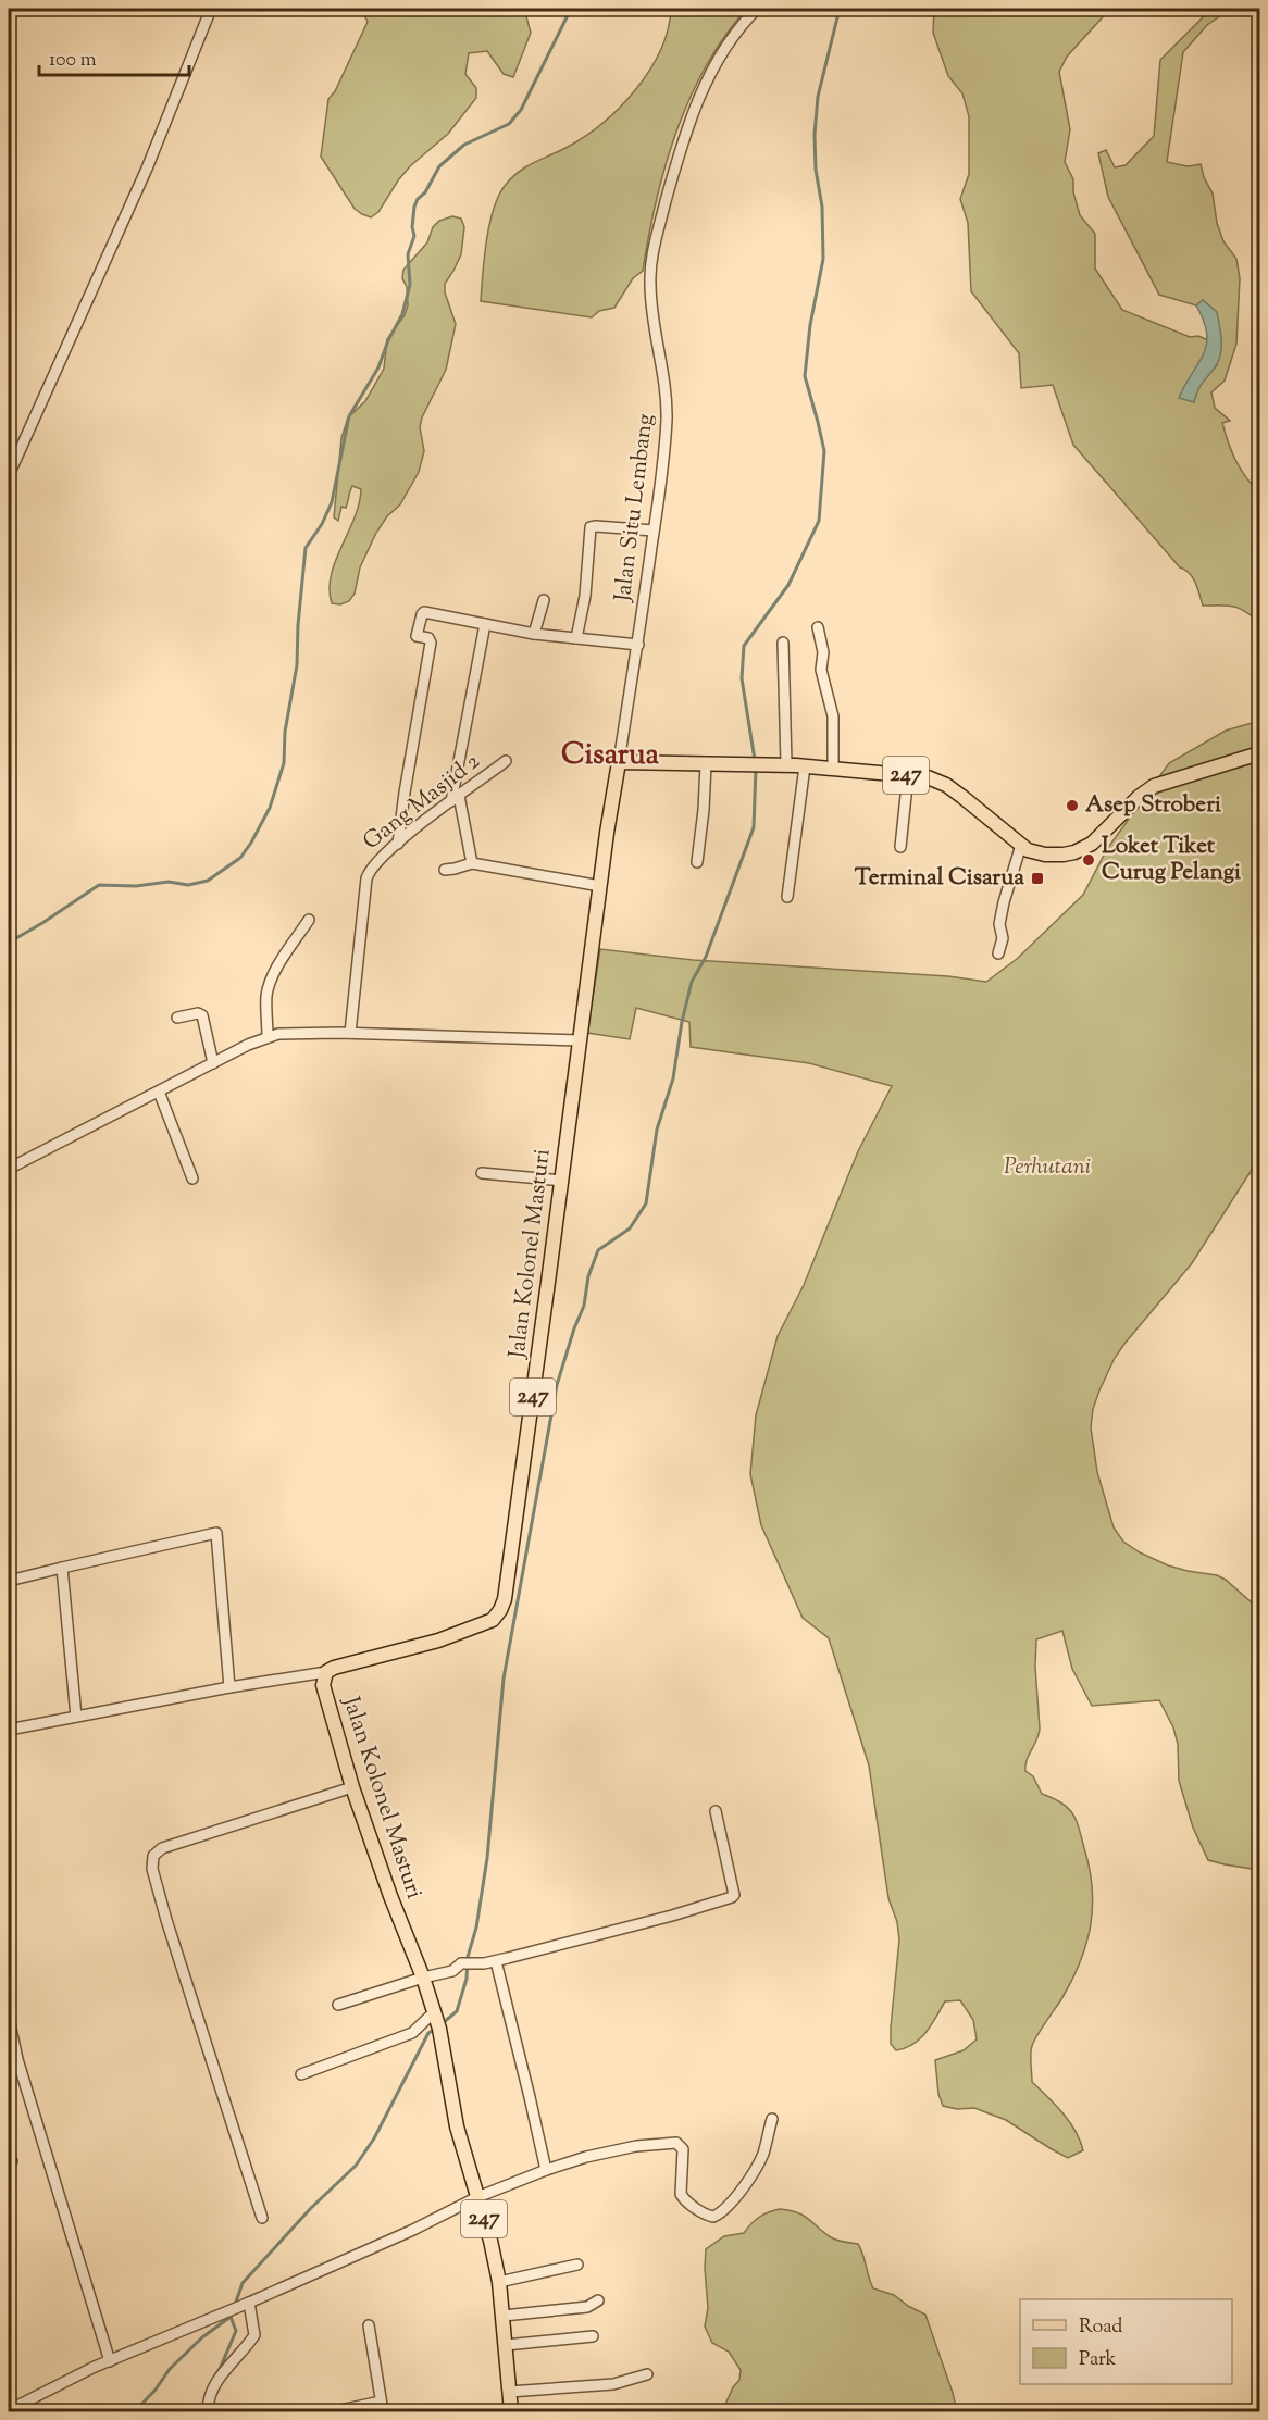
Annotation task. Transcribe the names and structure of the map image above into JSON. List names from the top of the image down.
{
  "streets": {
    "main road": ["247", "Jalan Kolonel Masturi"],
    "street": ["Jalan Situ Lembang", "Gang Masjid 2"]
  },
  "crossings": [
    ["Jalan Situ Lembang", "247"],
    ["Jalan Situ Lembang", "Jalan Kolonel Masturi"],
    ["247", "Jalan Kolonel Masturi"]
  ],
  "districts": ["Cisarua"],
  "parks": ["Perhutani"],
  "places": {
    "other": ["Asep Stroberi", "Loket Tiket Curug Pelangi"],
    "transit": ["Terminal Cisarua"]
  },
  "legend": ["Road", "Park"],
  "scale_bar": "100 m"
}
